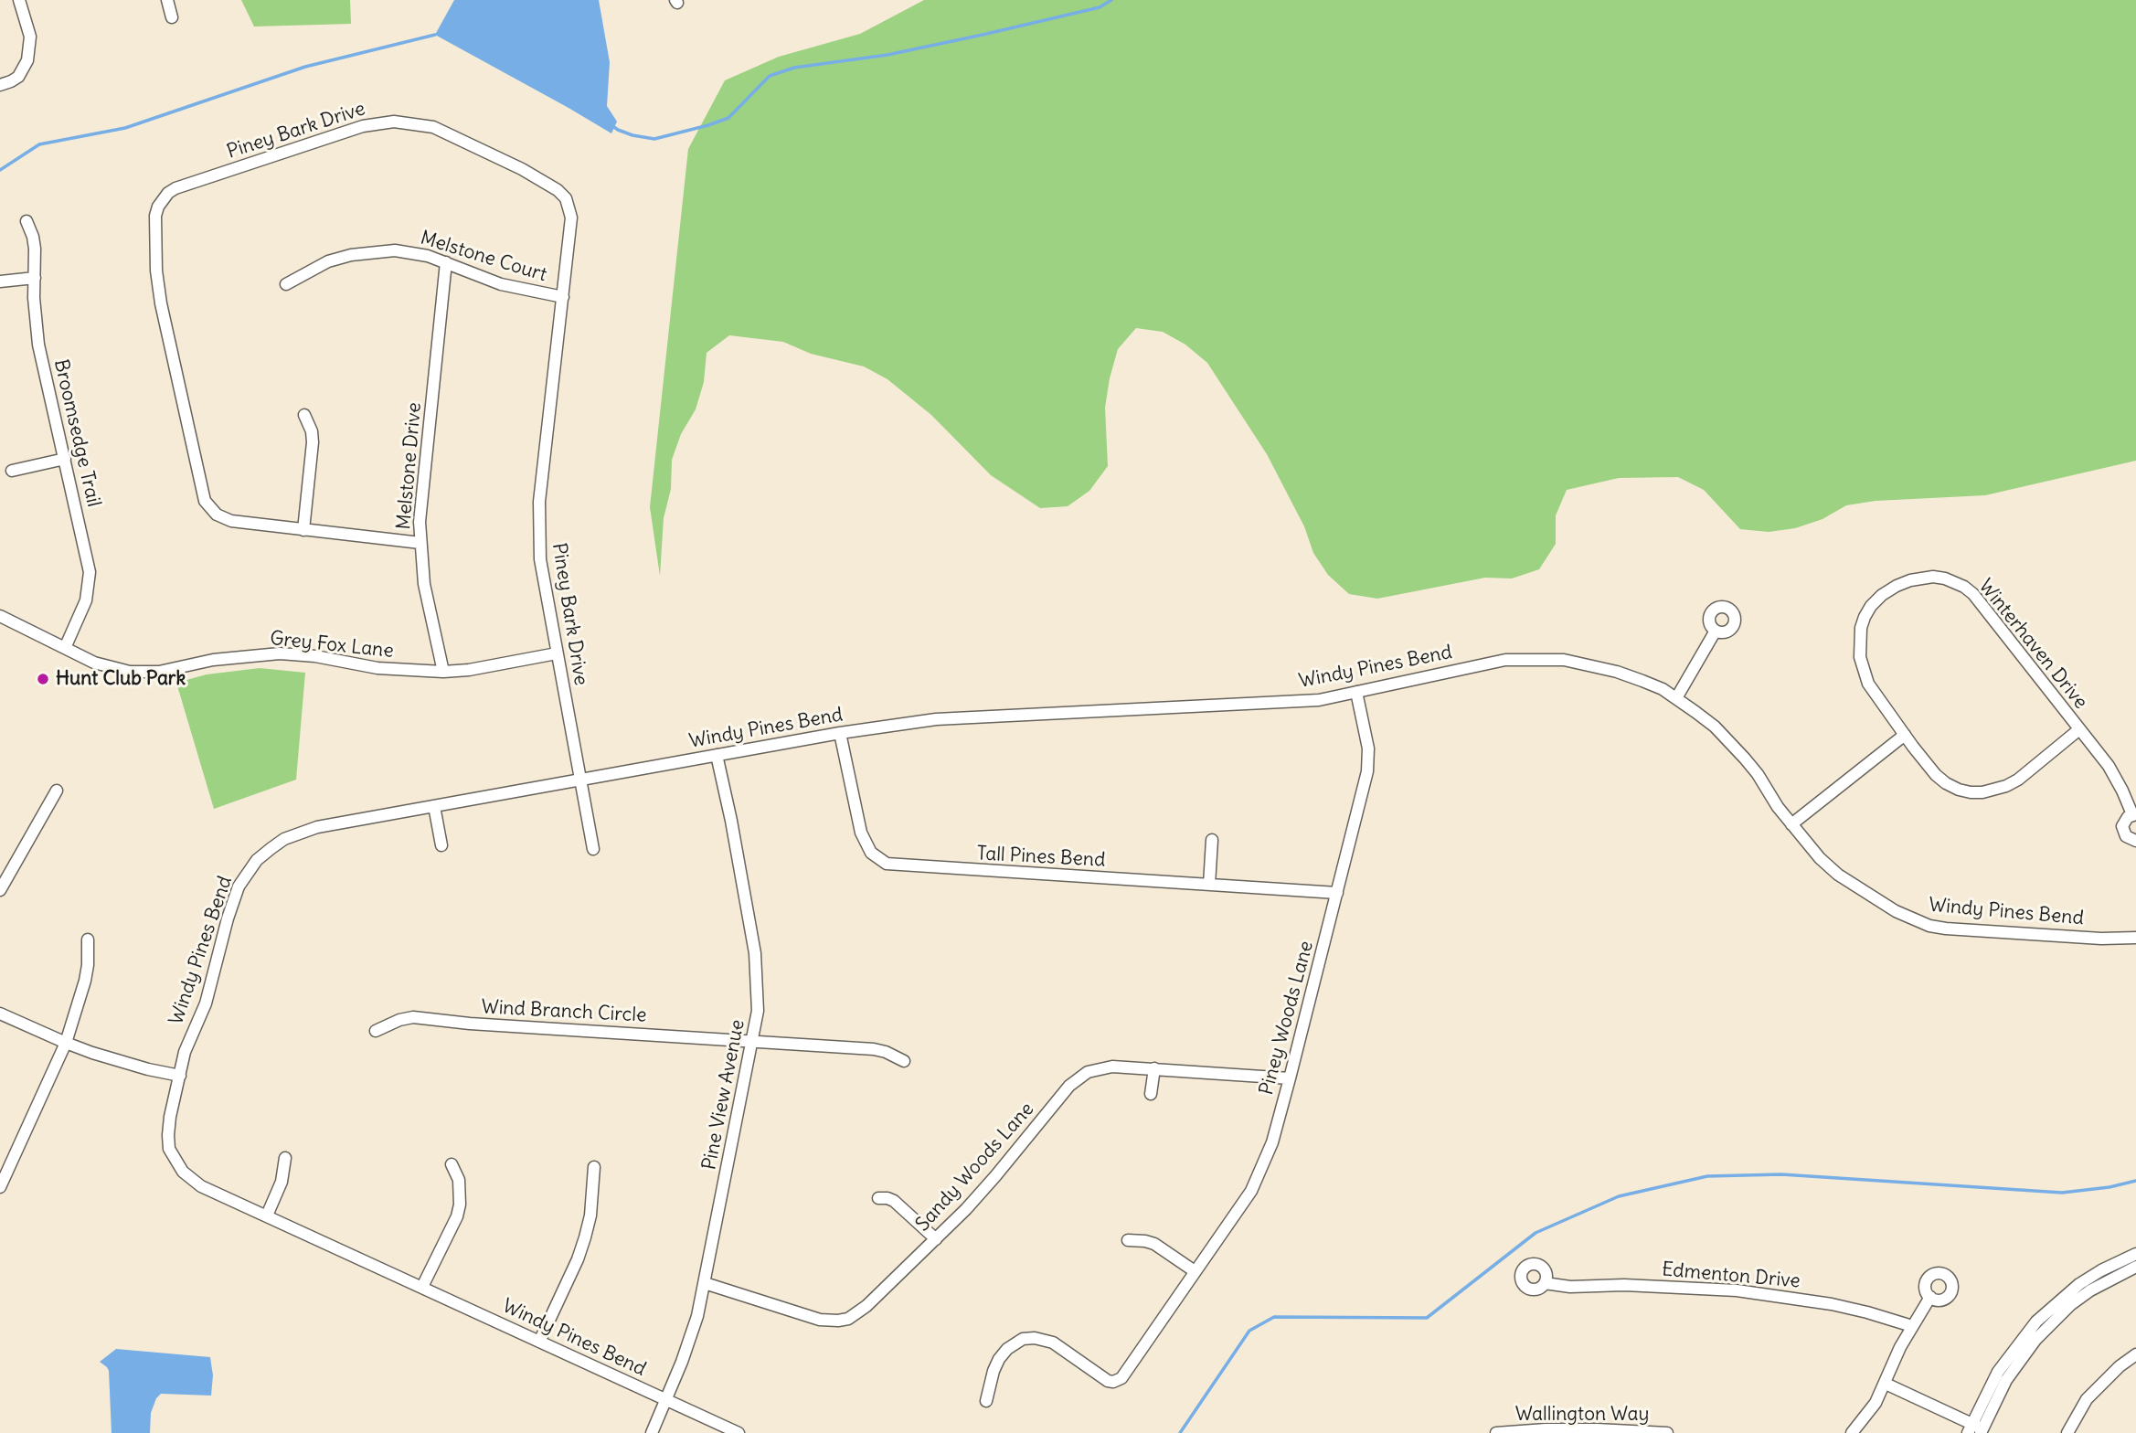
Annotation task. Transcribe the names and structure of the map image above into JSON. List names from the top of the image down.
{
  "streets": {
    "street": [
      "Piney Bark Drive",
      "Melstone Court",
      "Broomsedge Trail",
      "Melstone Drive",
      "Winterhaven Drive",
      "Grey Fox Lane",
      "Windy Pines Bend",
      "Tall Pines Bend",
      "Wind Branch Circle",
      "Piney Woods Lane",
      "Pine View Avenue",
      "Sandy Woods Lane",
      "Edmenton Drive",
      "Wallington Way"
    ]
  },
  "crossings": [
    ["Piney Bark Drive", "Melstone Court"],
    ["Piney Bark Drive", "Melstone Drive"],
    ["Piney Bark Drive", "Grey Fox Lane"],
    ["Piney Bark Drive", "Windy Pines Bend"],
    ["Melstone Court", "Melstone Drive"],
    ["Broomsedge Trail", "Grey Fox Lane"],
    ["Melstone Drive", "Grey Fox Lane"],
    ["Windy Pines Bend", "Tall Pines Bend"],
    ["Windy Pines Bend", "Piney Woods Lane"],
    ["Windy Pines Bend", "Pine View Avenue"],
    ["Tall Pines Bend", "Piney Woods Lane"],
    ["Wind Branch Circle", "Pine View Avenue"],
    ["Piney Woods Lane", "Sandy Woods Lane"],
    ["Pine View Avenue", "Sandy Woods Lane"]
  ],
  "places": ["Hunt Club Park"]
}
